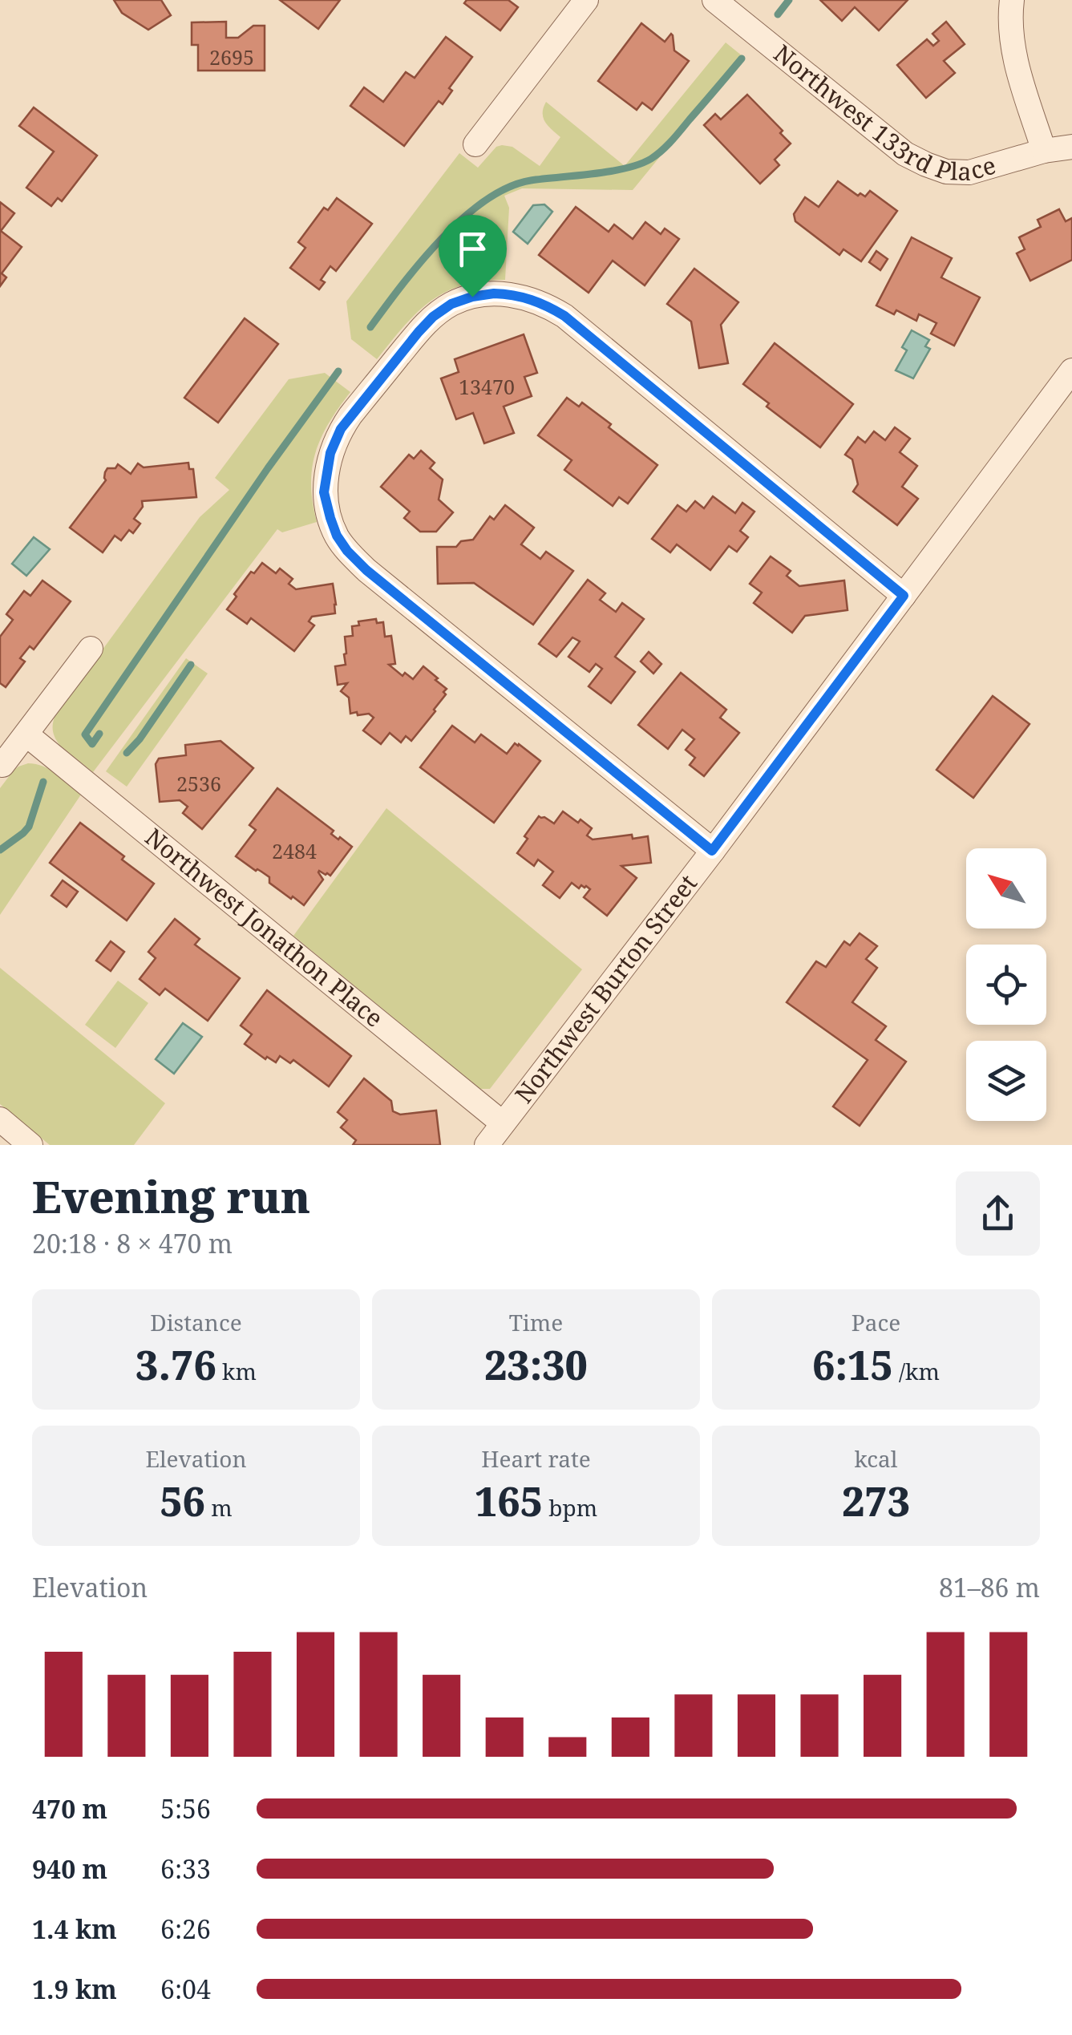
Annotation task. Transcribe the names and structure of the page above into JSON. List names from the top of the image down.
{
  "streets": {
    "street": ["Northwest 133rd Place", "Northwest Jonathon Place", "Northwest Burton Street"]
  },
  "crossings": [
    ["Northwest Jonathon Place", "Northwest Burton Street"]
  ],
  "house_numbers": [
    "2695",
    "13470",
    "2536",
    "2484"
  ],
  "north": "top left",
  "page": {
    "heading": ["Evening run", "20:18 · 8 × 470 m"],
    "stats": [
      ["Distance", "3.76 km"],
      ["Time", "23:30"],
      ["Pace", "6:15 /km"],
      ["Elevation", "56 m"],
      ["Heart rate", "165 bpm"],
      ["kcal", "273"]
    ],
    "chart": ["Elevation", "81–86 m"],
    "list": [
      {
        "name": "470 m",
        "note": "5:56"
      },
      {
        "name": "940 m",
        "note": "6:33"
      },
      {
        "name": "1.4 km",
        "note": "6:26"
      },
      {
        "name": "1.9 km",
        "note": "6:04"
      }
    ]
  }
}
